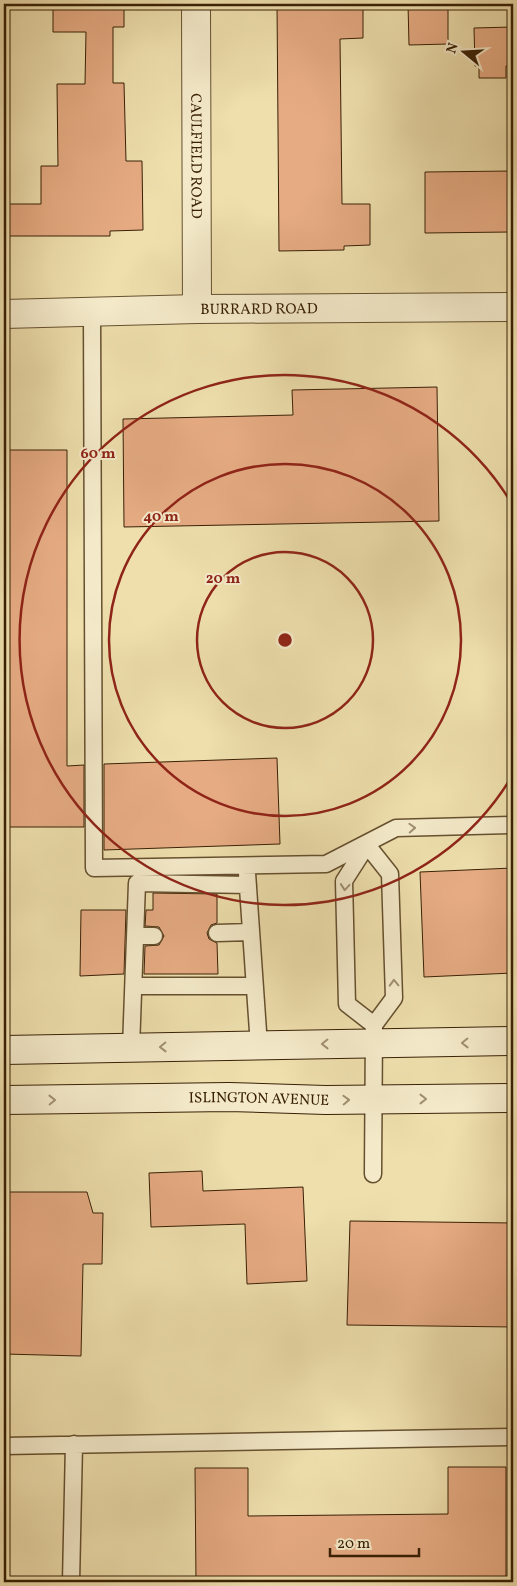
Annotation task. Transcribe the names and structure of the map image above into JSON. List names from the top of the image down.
{
  "streets": {
    "main road": ["CAULFIELD ROAD", "BURRARD ROAD", "ISLINGTON AVENUE"]
  },
  "crossings": [
    ["CAULFIELD ROAD", "BURRARD ROAD"]
  ],
  "scale_bar": "20 m",
  "north": "left",
  "rings": ["60 m", "40 m", "20 m"]
}
